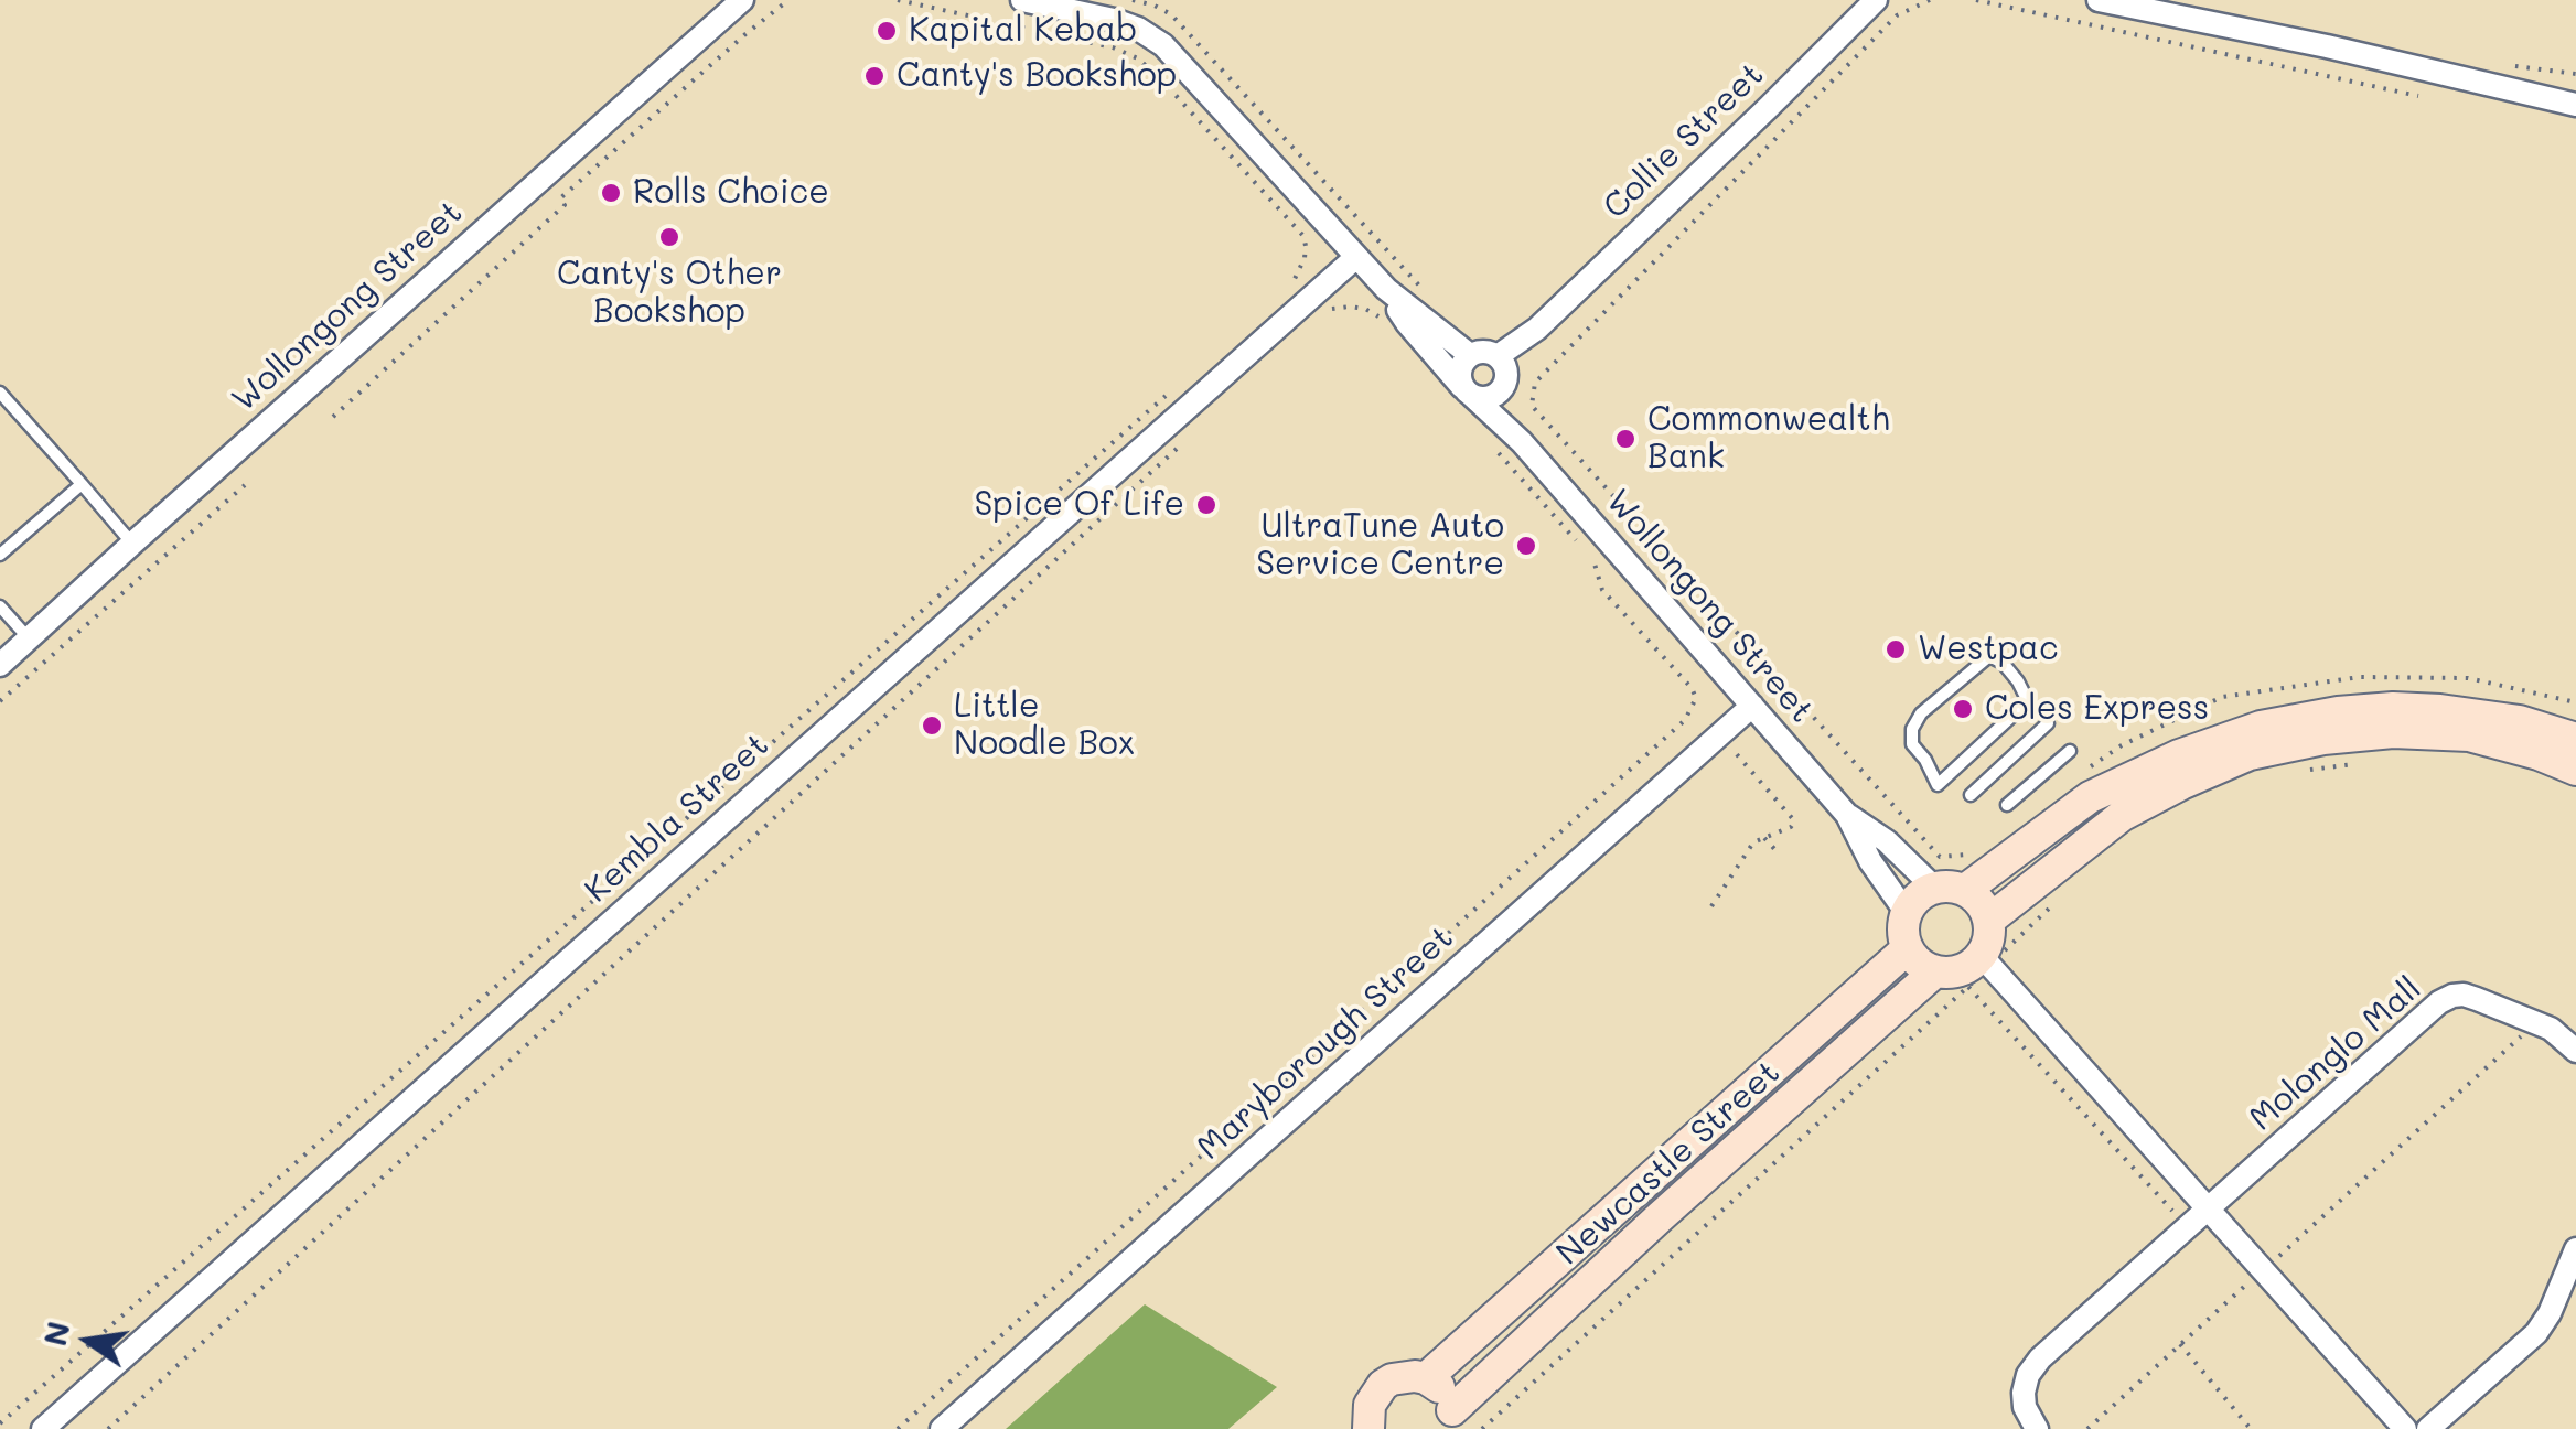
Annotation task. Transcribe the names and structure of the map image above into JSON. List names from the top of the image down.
{
  "streets": {
    "main road": ["Newcastle Street"],
    "street": [
      "Collie Street",
      "Wollongong Street",
      "Kembla Street",
      "Maryborough Street",
      "Molonglo Mall"
    ]
  },
  "crossings": [
    ["Collie Street", "Wollongong Street"],
    ["Wollongong Street", "Kembla Street"],
    ["Wollongong Street", "Maryborough Street"],
    ["Wollongong Street", "Newcastle Street"]
  ],
  "places": [
    "Kapital Kebab",
    "Canty's Bookshop",
    "Rolls Choice",
    "Canty's Other Bookshop",
    "Commonwealth Bank",
    "Spice Of Life",
    "UltraTune Auto Service Centre",
    "Westpac",
    "Coles Express",
    "Little Noodle Box"
  ],
  "north": "left"
}
